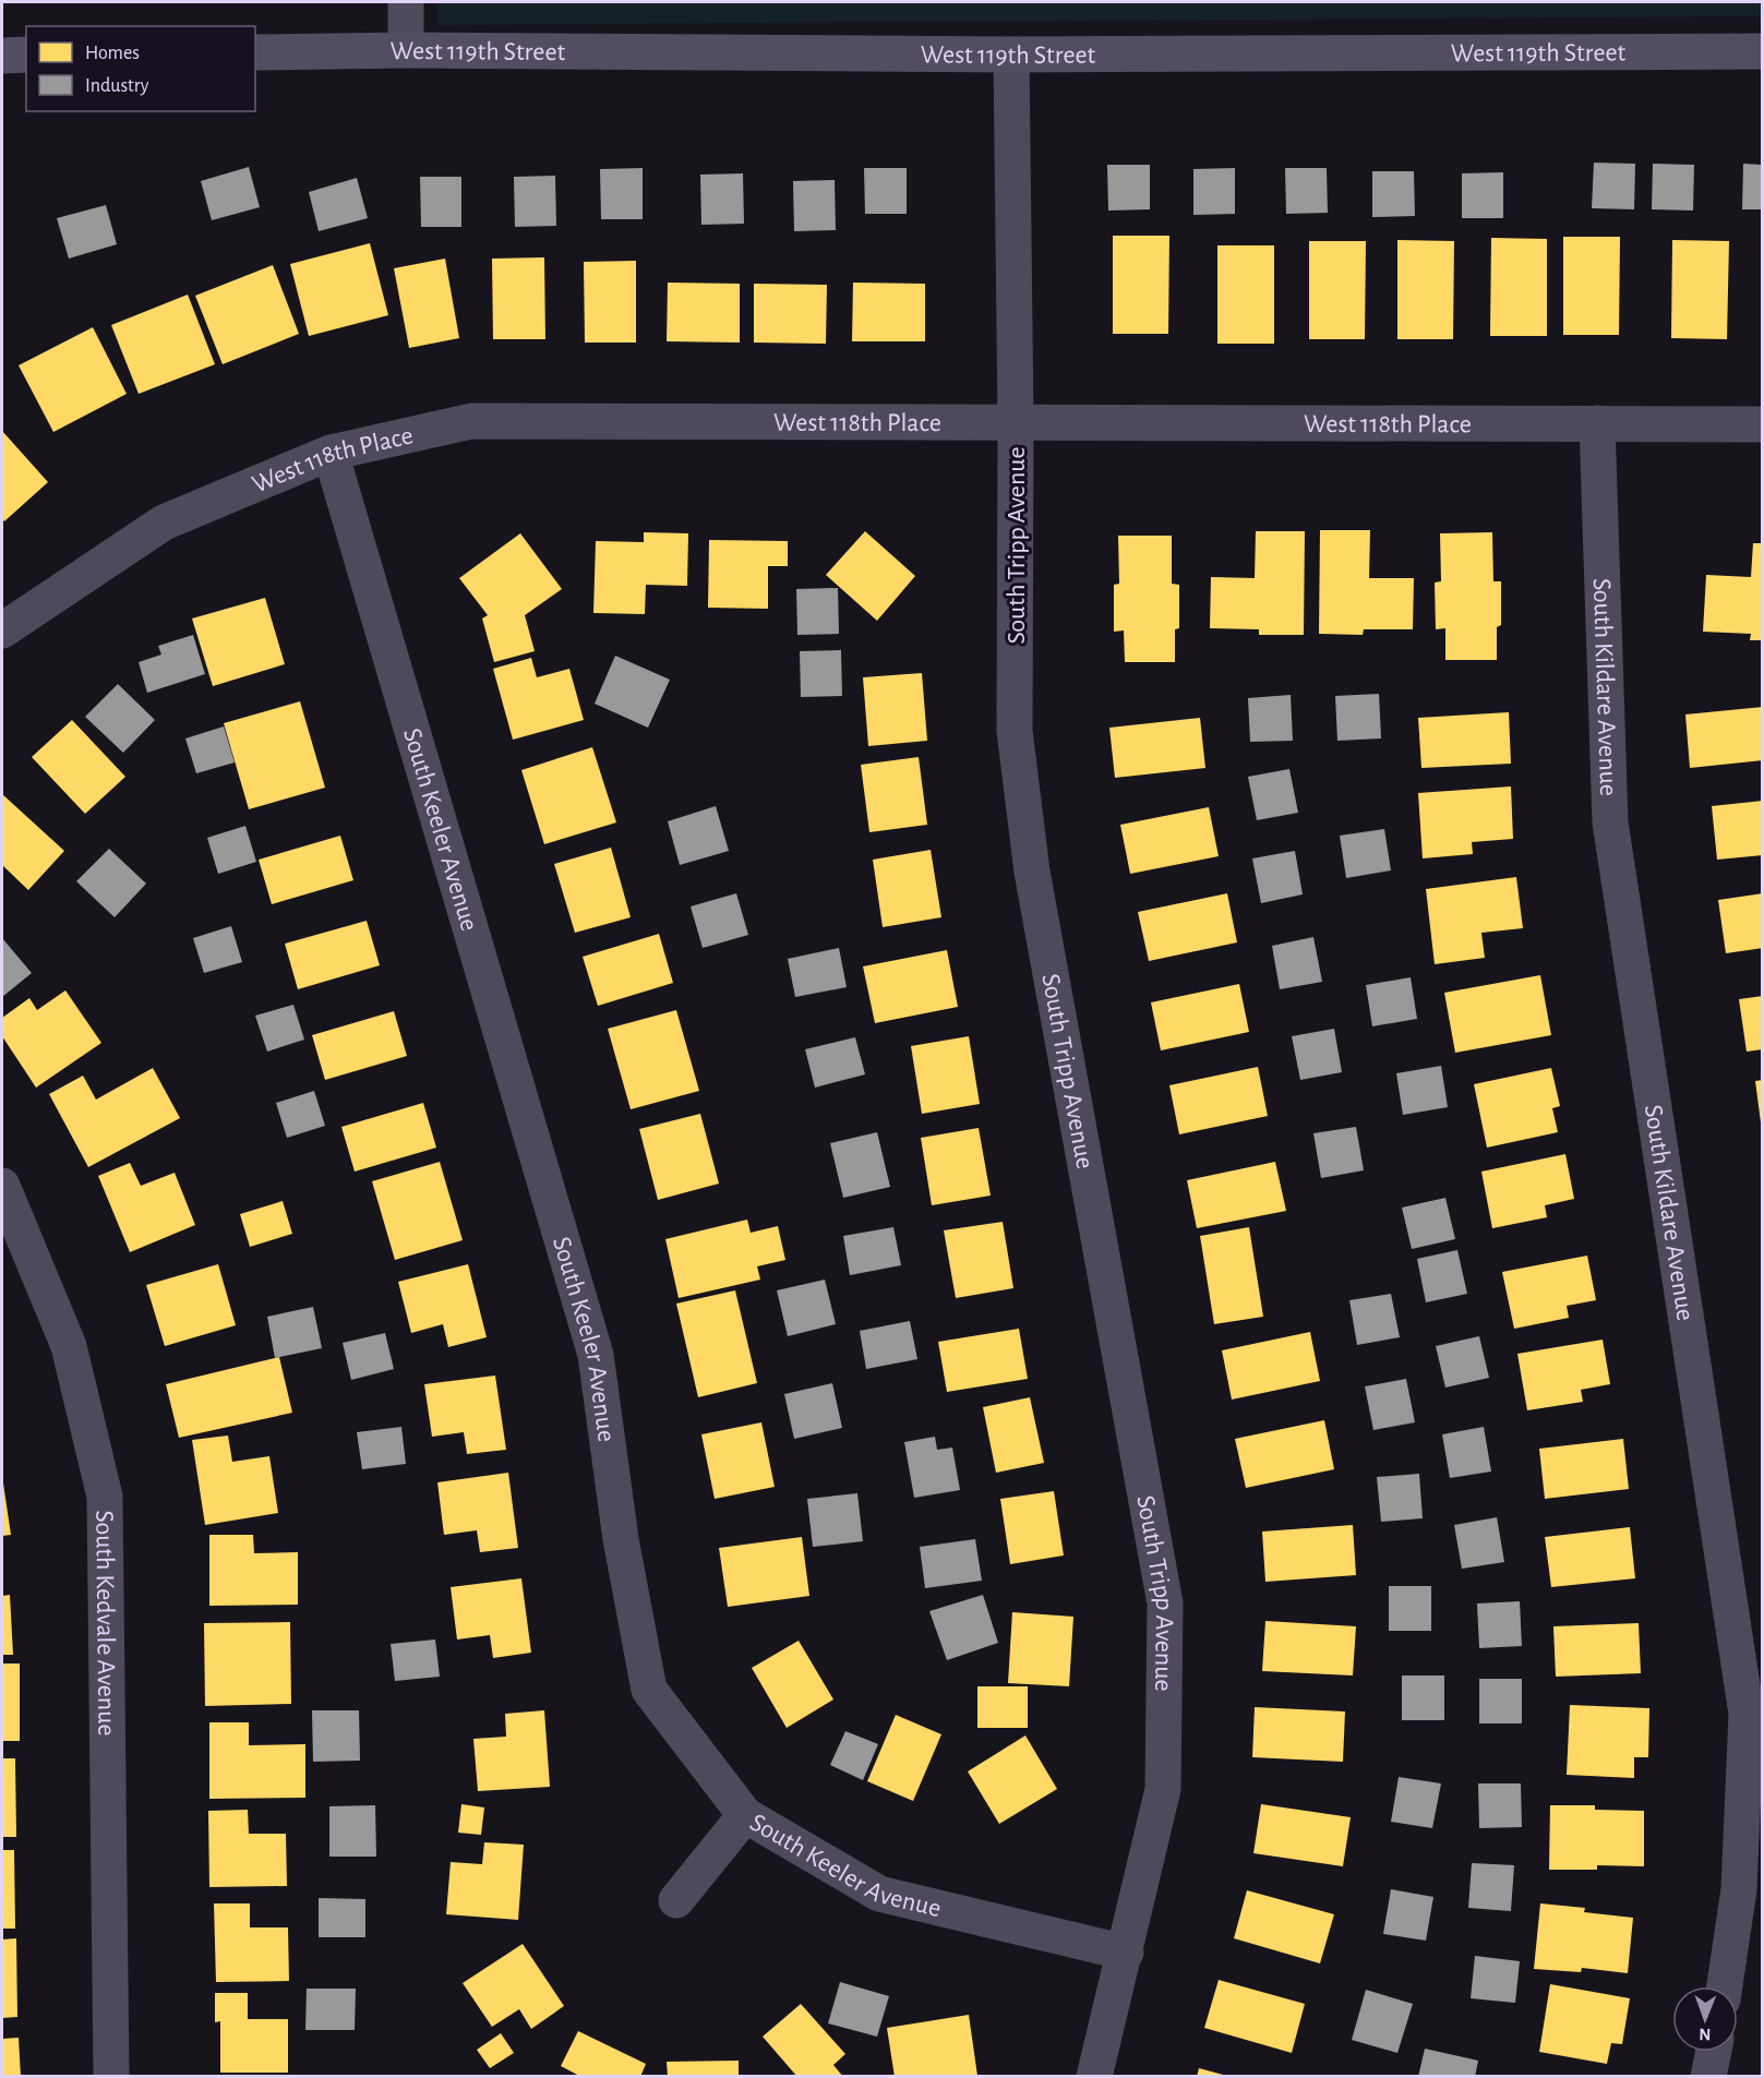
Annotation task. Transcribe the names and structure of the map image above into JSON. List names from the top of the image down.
{
  "streets": {
    "street": [
      "West 119th Street",
      "West 118th Place",
      "South Tripp Avenue",
      "South Kildare Avenue",
      "South Keeler Avenue",
      "South Kedvale Avenue"
    ]
  },
  "crossings": [
    ["West 119th Street", "South Tripp Avenue"],
    ["West 118th Place", "South Tripp Avenue"],
    ["West 118th Place", "South Kildare Avenue"],
    ["West 118th Place", "South Keeler Avenue"],
    ["South Tripp Avenue", "South Keeler Avenue"]
  ],
  "legend": ["Homes", "Industry"],
  "north": "bottom"
}
